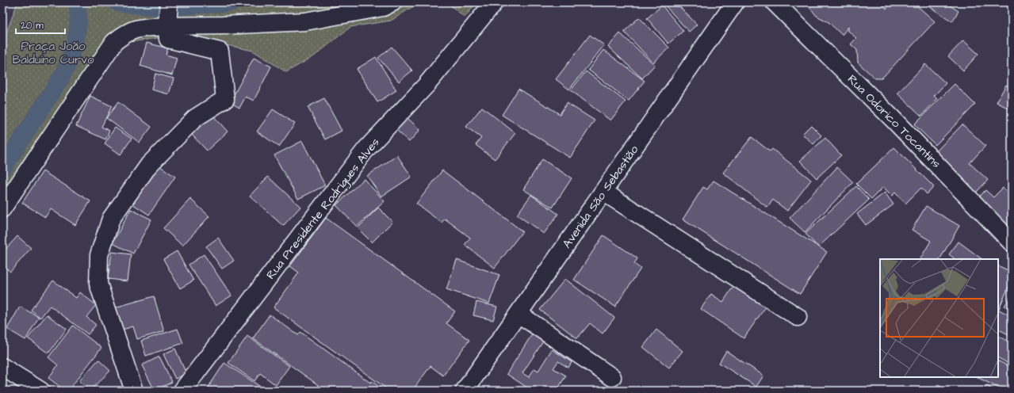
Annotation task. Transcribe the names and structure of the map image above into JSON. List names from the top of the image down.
{
  "streets": {
    "street": ["Rua Odorico Tocantins", "Avenida São Sebastião", "Rua Presidente Rodrigues Alves"]
  },
  "parks": ["Praça João Balduíno Curvo"],
  "scale_bar": "20 m"
}
